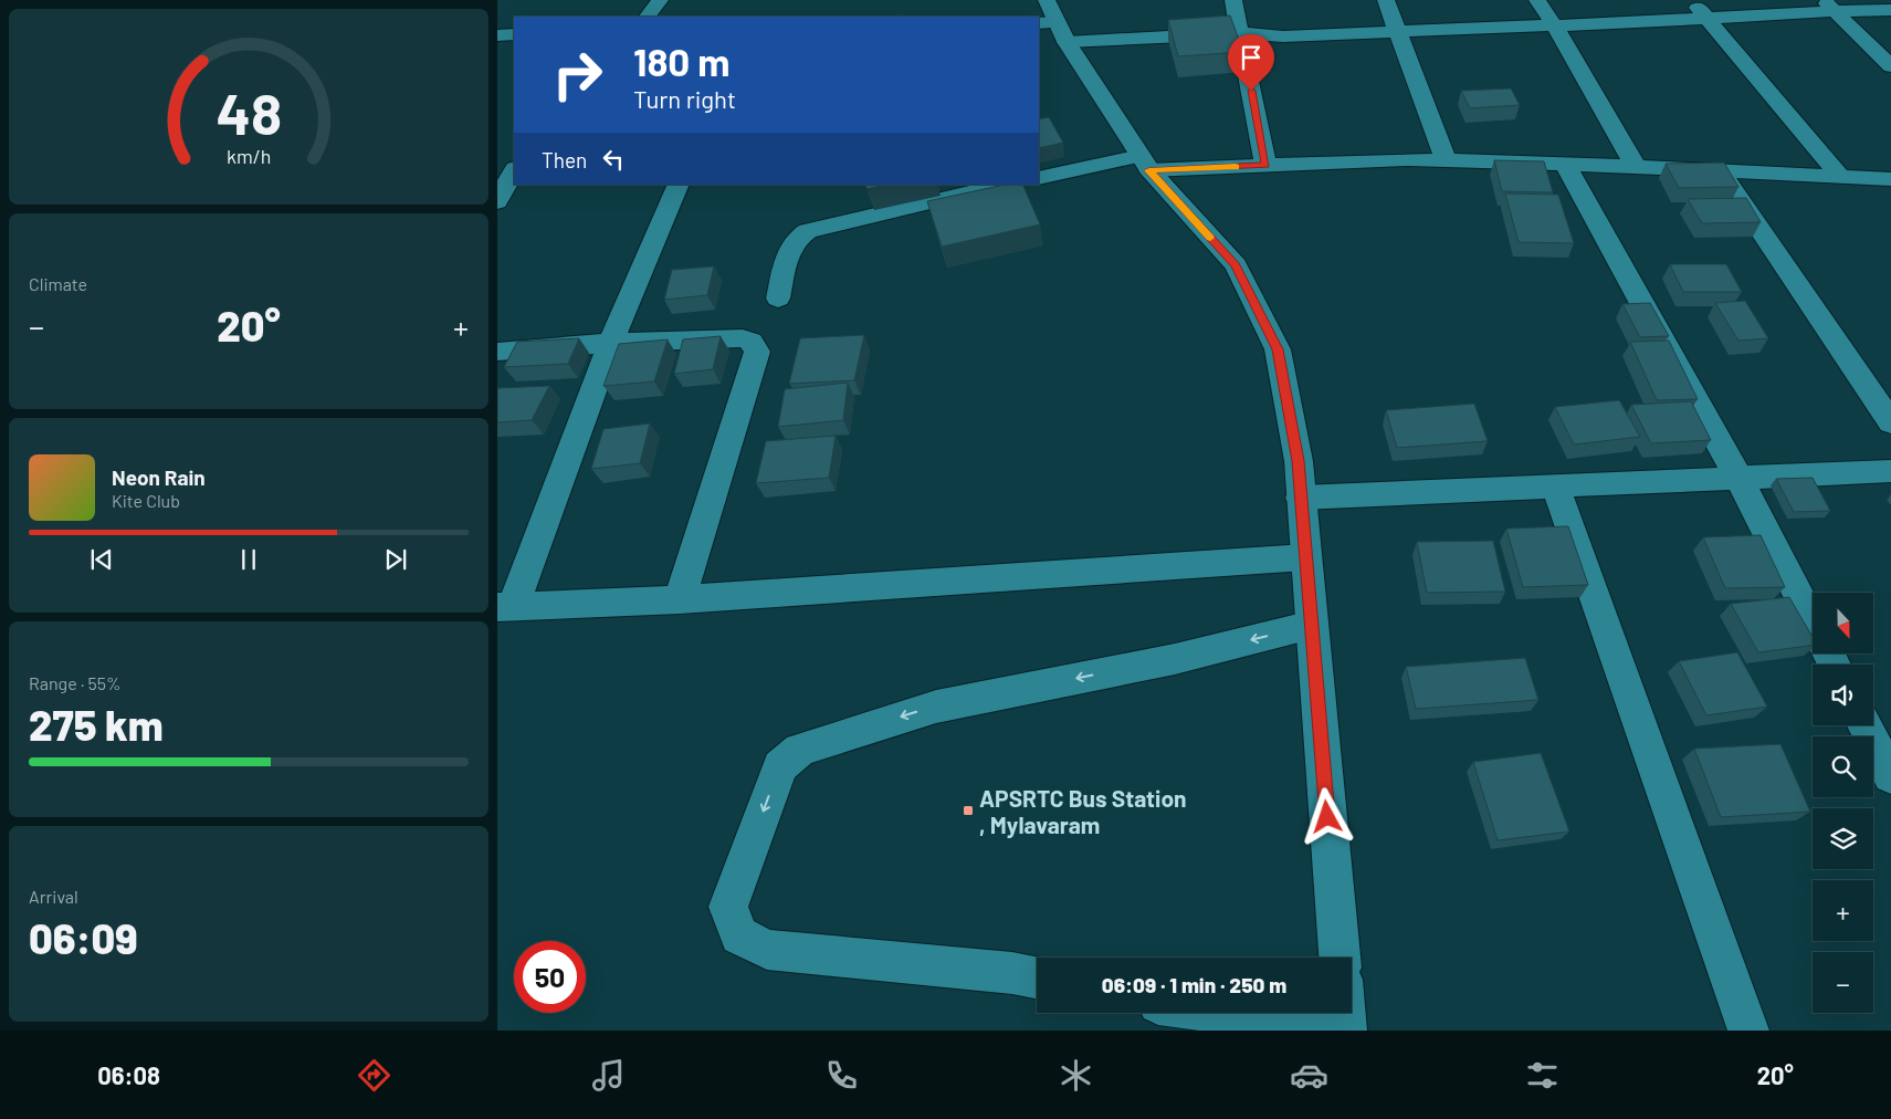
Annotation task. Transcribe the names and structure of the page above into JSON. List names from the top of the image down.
{
  "places": {
    "transit": ["APSRTC Bus Station , Mylavaram"]
  },
  "north": "bottom",
  "page": {
    "turn": ["180 m", "Turn right"],
    "then": "Then",
    "tile": [
      "Climate",
      ["Range · 55%", "275 km"],
      ["Arrival", "06:09"]
    ],
    "heat": ["−", "20°", "+"],
    "song": ["Neon Rain", "Kite Club"],
    "map_buttons": ["+", "−"],
    "limit": "50",
    "trip": "06:09 · 1 min · 250 m",
    "tabs": ["06:08", "20°"],
    "gauge": ["48", "km/h"]
  }
}
